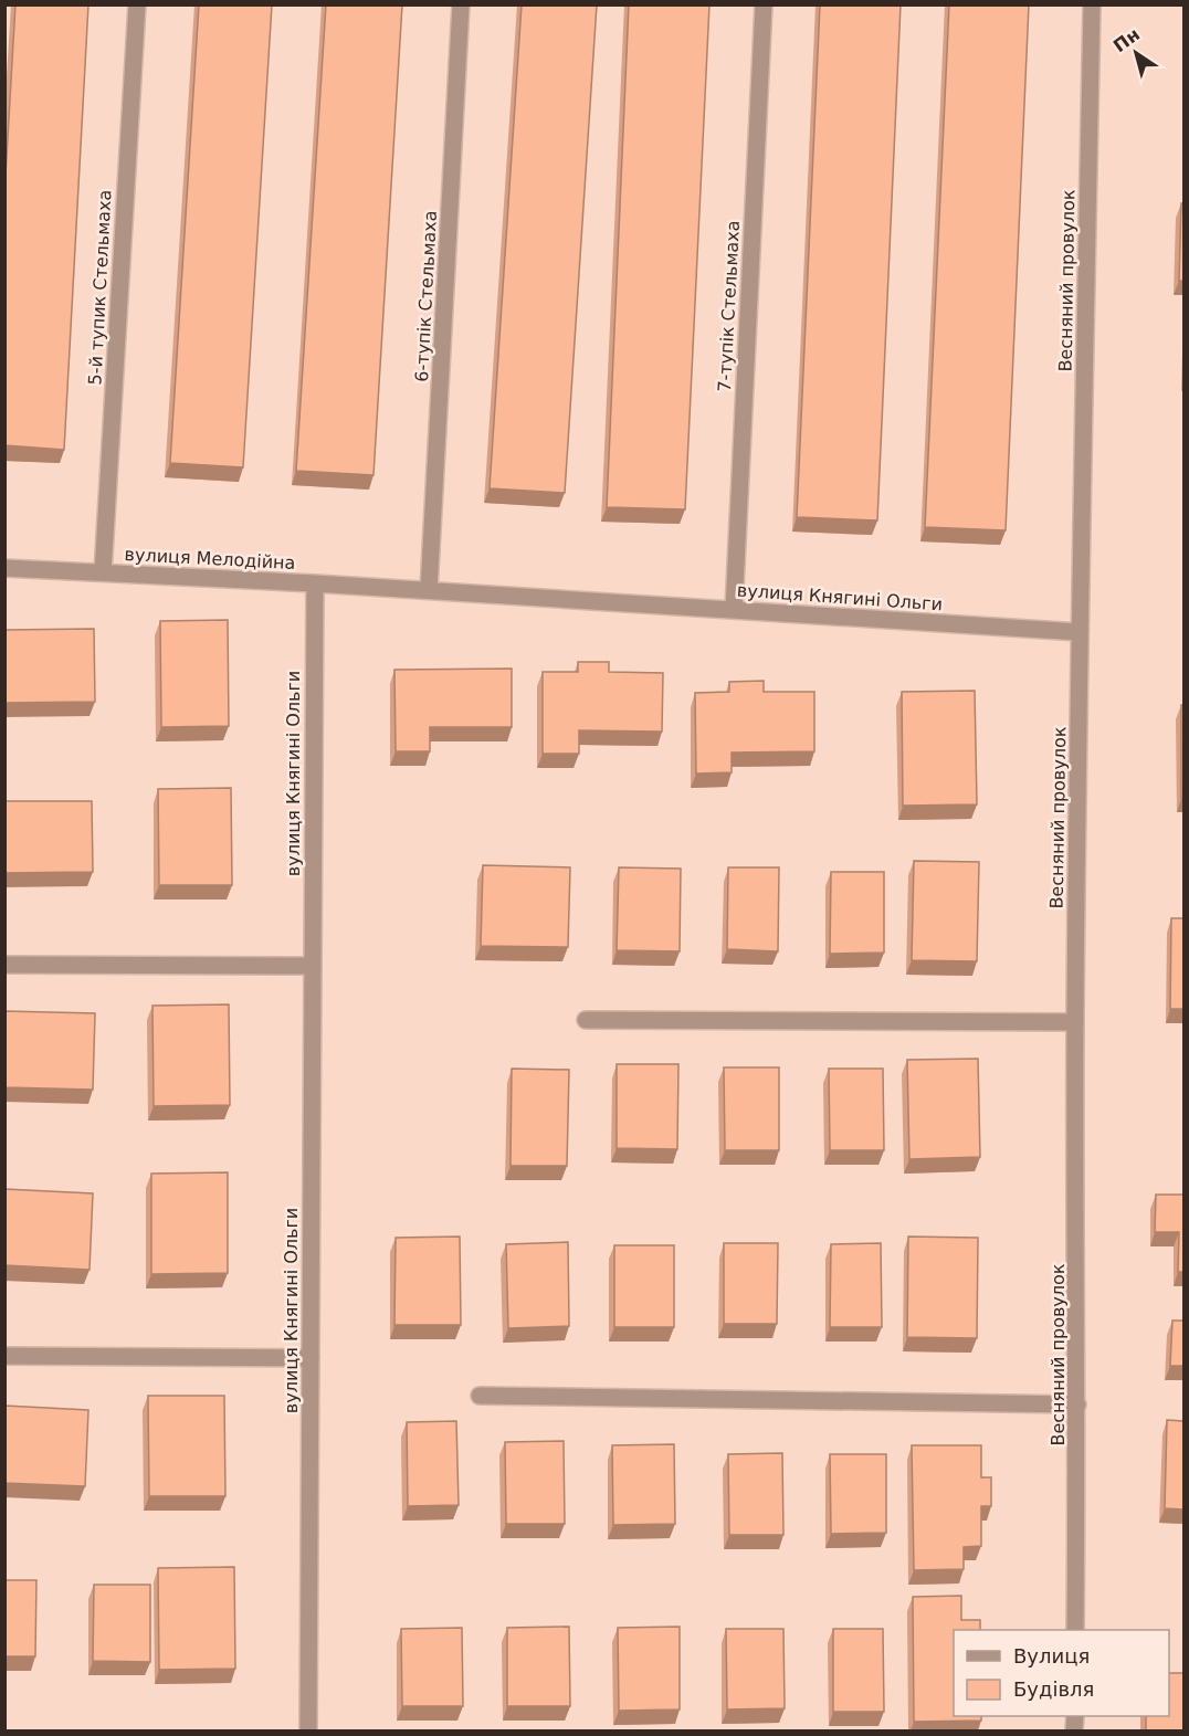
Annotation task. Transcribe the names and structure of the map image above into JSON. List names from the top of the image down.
{
  "streets": {
    "street": [
      "Весняний провулок",
      "5-й тупик Стельмаха",
      "6-тупік Стельмаха",
      "7-тупік Стельмаха",
      "вулиця Мелодійна",
      "вулиця Княгині Ольги"
    ]
  },
  "crossings": [
    ["Весняний провулок", "вулиця Княгині Ольги"],
    ["5-й тупик Стельмаха", "вулиця Мелодійна"],
    ["6-тупік Стельмаха", "вулиця Княгині Ольги"],
    ["7-тупік Стельмаха", "вулиця Княгині Ольги"],
    ["вулиця Мелодійна", "вулиця Княгині Ольги"]
  ],
  "legend": ["Вулиця", "Будівля"],
  "north": "top left"
}
